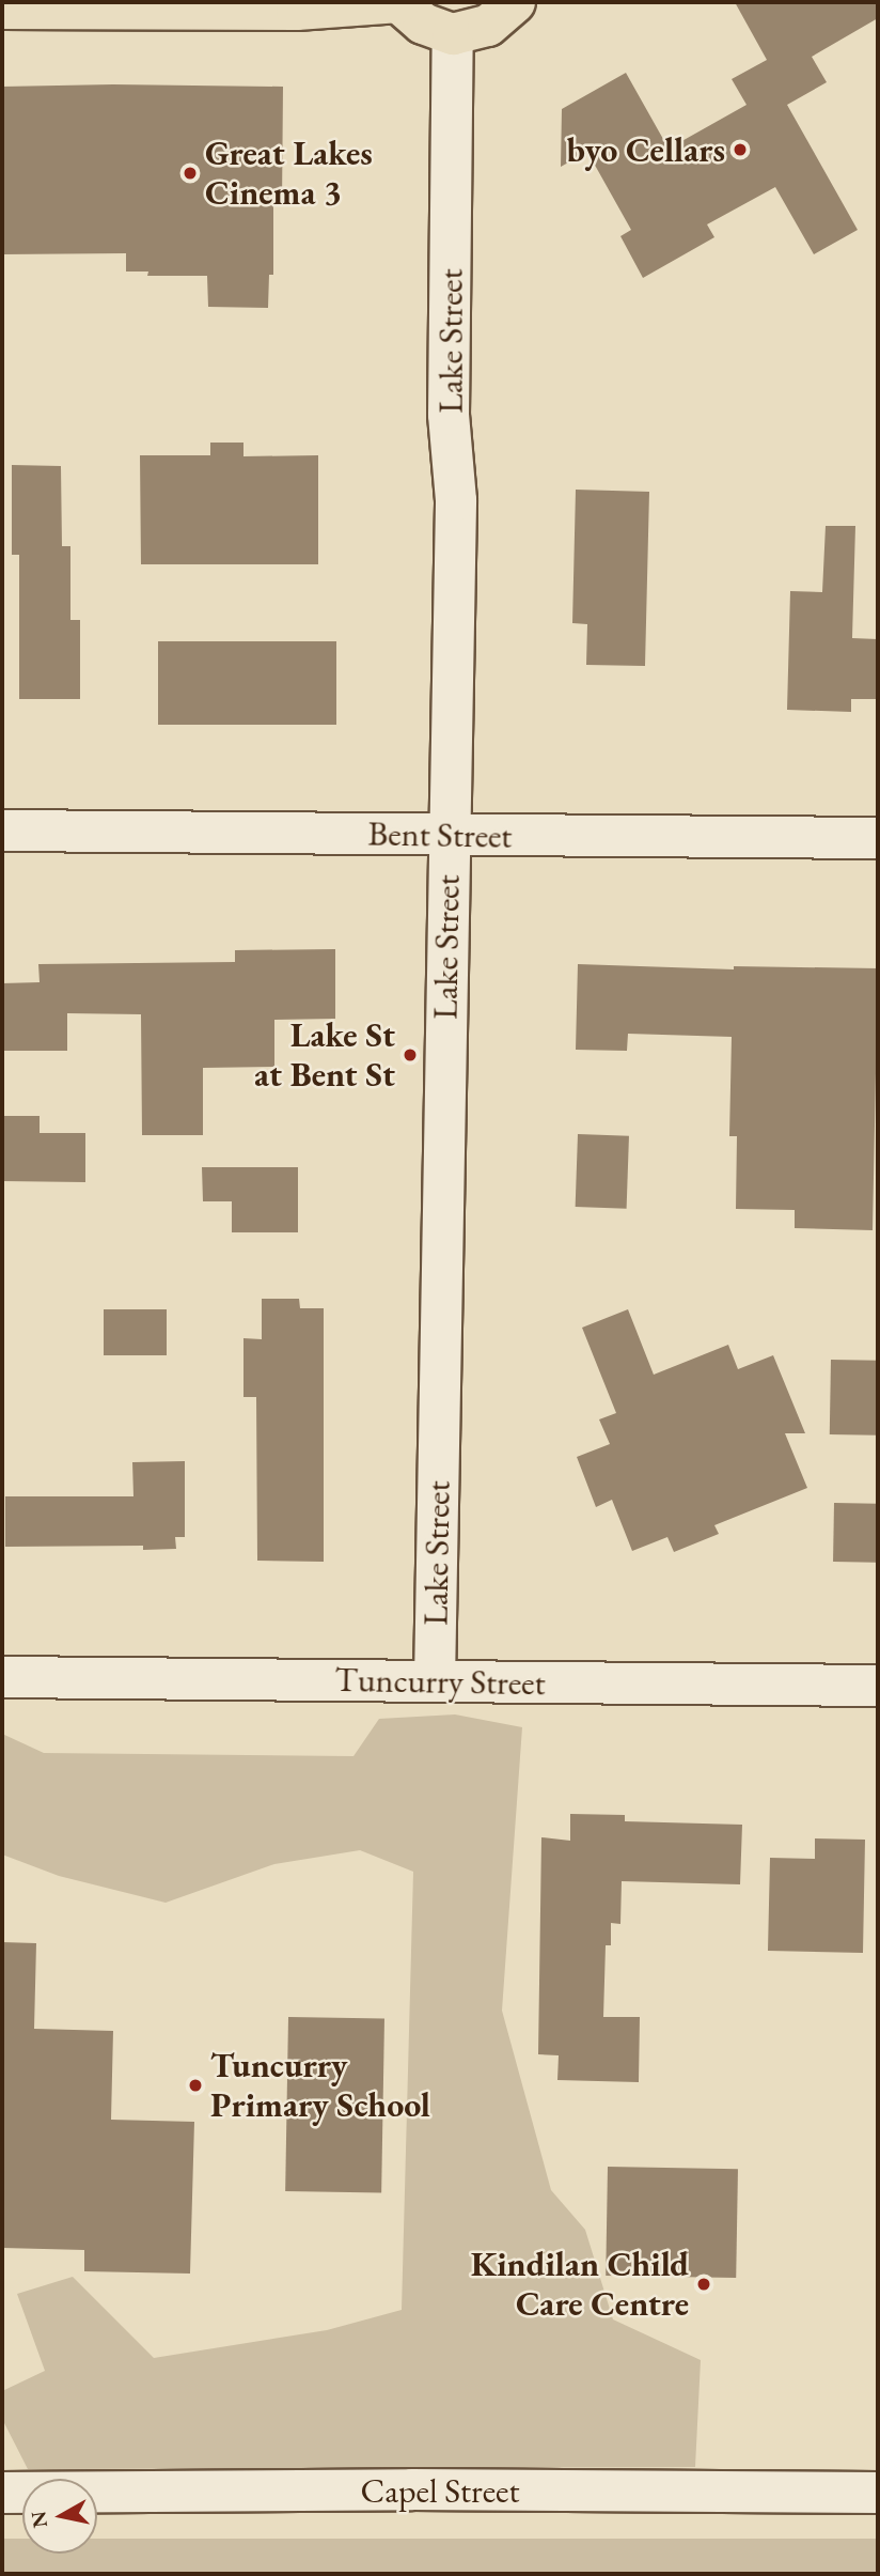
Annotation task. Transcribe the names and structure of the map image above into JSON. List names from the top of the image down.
{
  "streets": {
    "street": [
      "Lake Street",
      "Bent Street",
      "Tuncurry Street",
      "Capel Street"
    ]
  },
  "crossings": [
    ["Lake Street", "Bent Street"],
    ["Lake Street", "Tuncurry Street"]
  ],
  "places": [
    "byo Cellars",
    "Great Lakes Cinema 3",
    "Lake St at Bent St",
    "Tuncurry Primary School",
    "Kindilan Child Care Centre"
  ],
  "north": "left"
}
